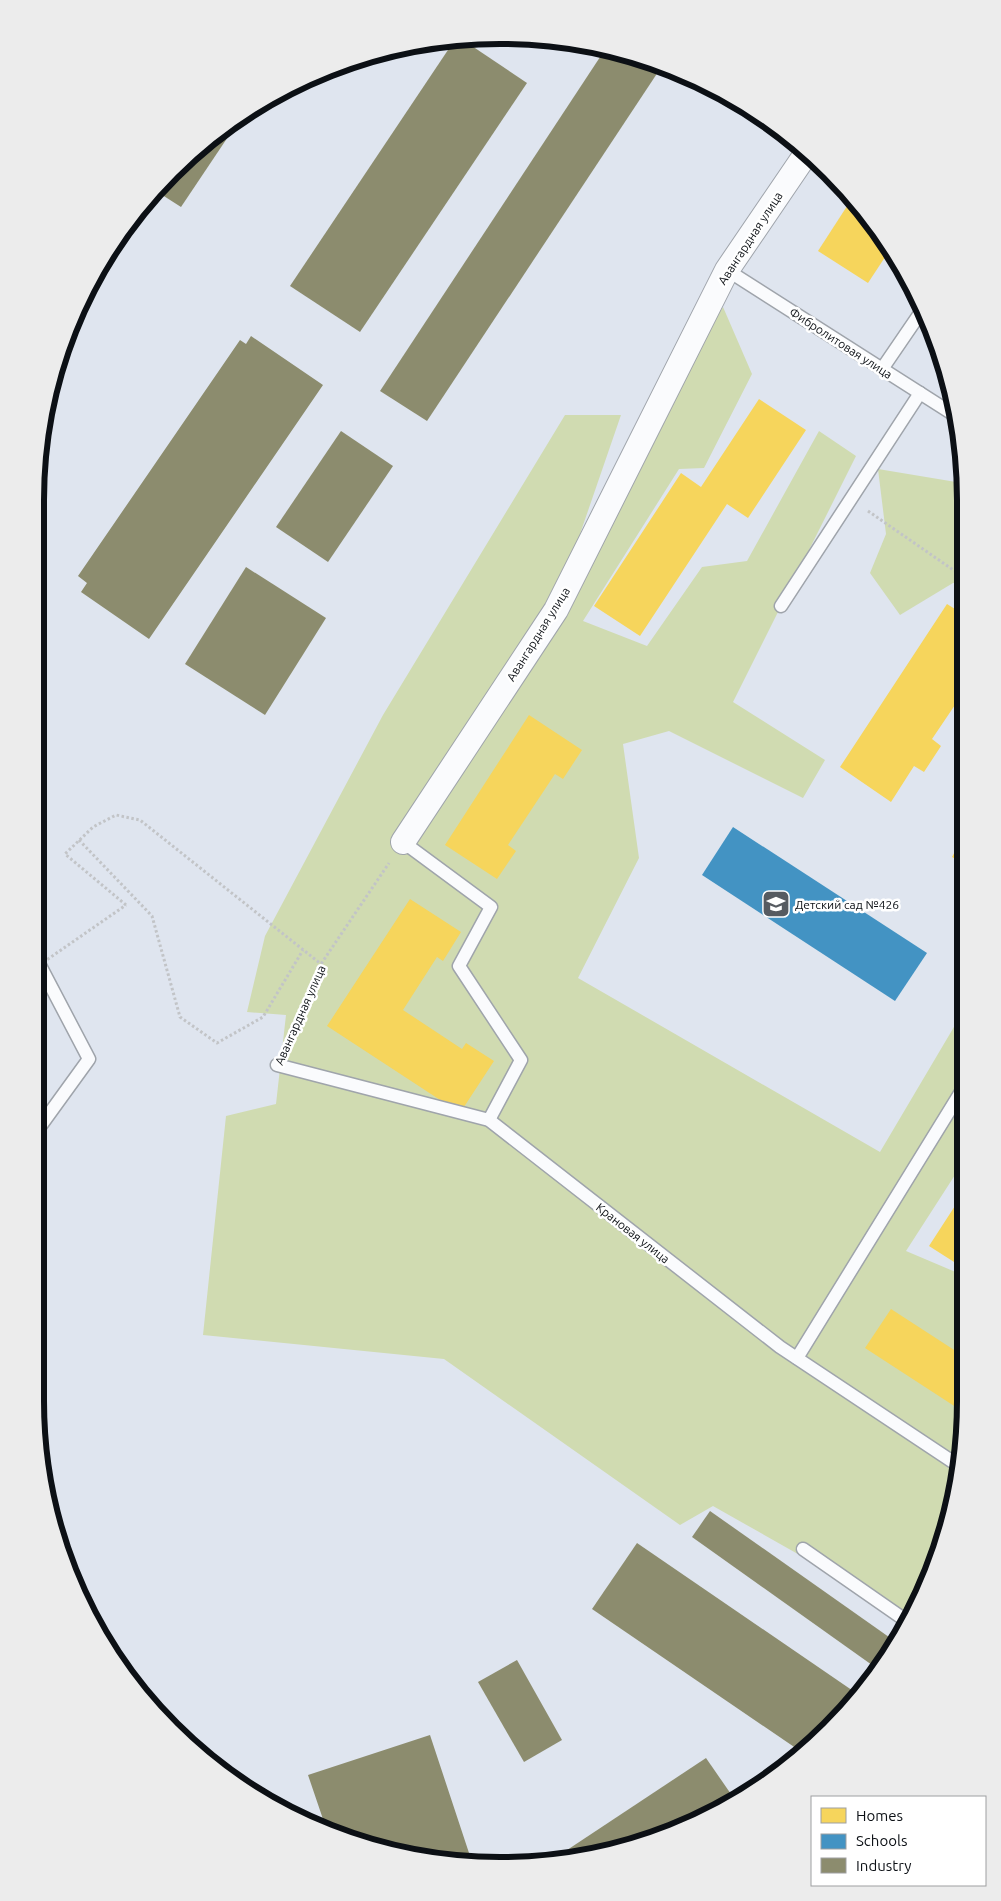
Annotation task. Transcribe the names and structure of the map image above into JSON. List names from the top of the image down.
{
  "streets": {
    "street": ["Авангардная улица"],
    "lane": ["Фибролитовая улица", "Крановая улица"]
  },
  "crossings": [
    ["Авангардная улица", "Фибролитовая улица"],
    ["Авангардная улица", "Крановая улица"]
  ],
  "places": {
    "school or university": ["Детский сад №426"]
  },
  "legend": ["Homes", "Schools", "Industry"]
}
